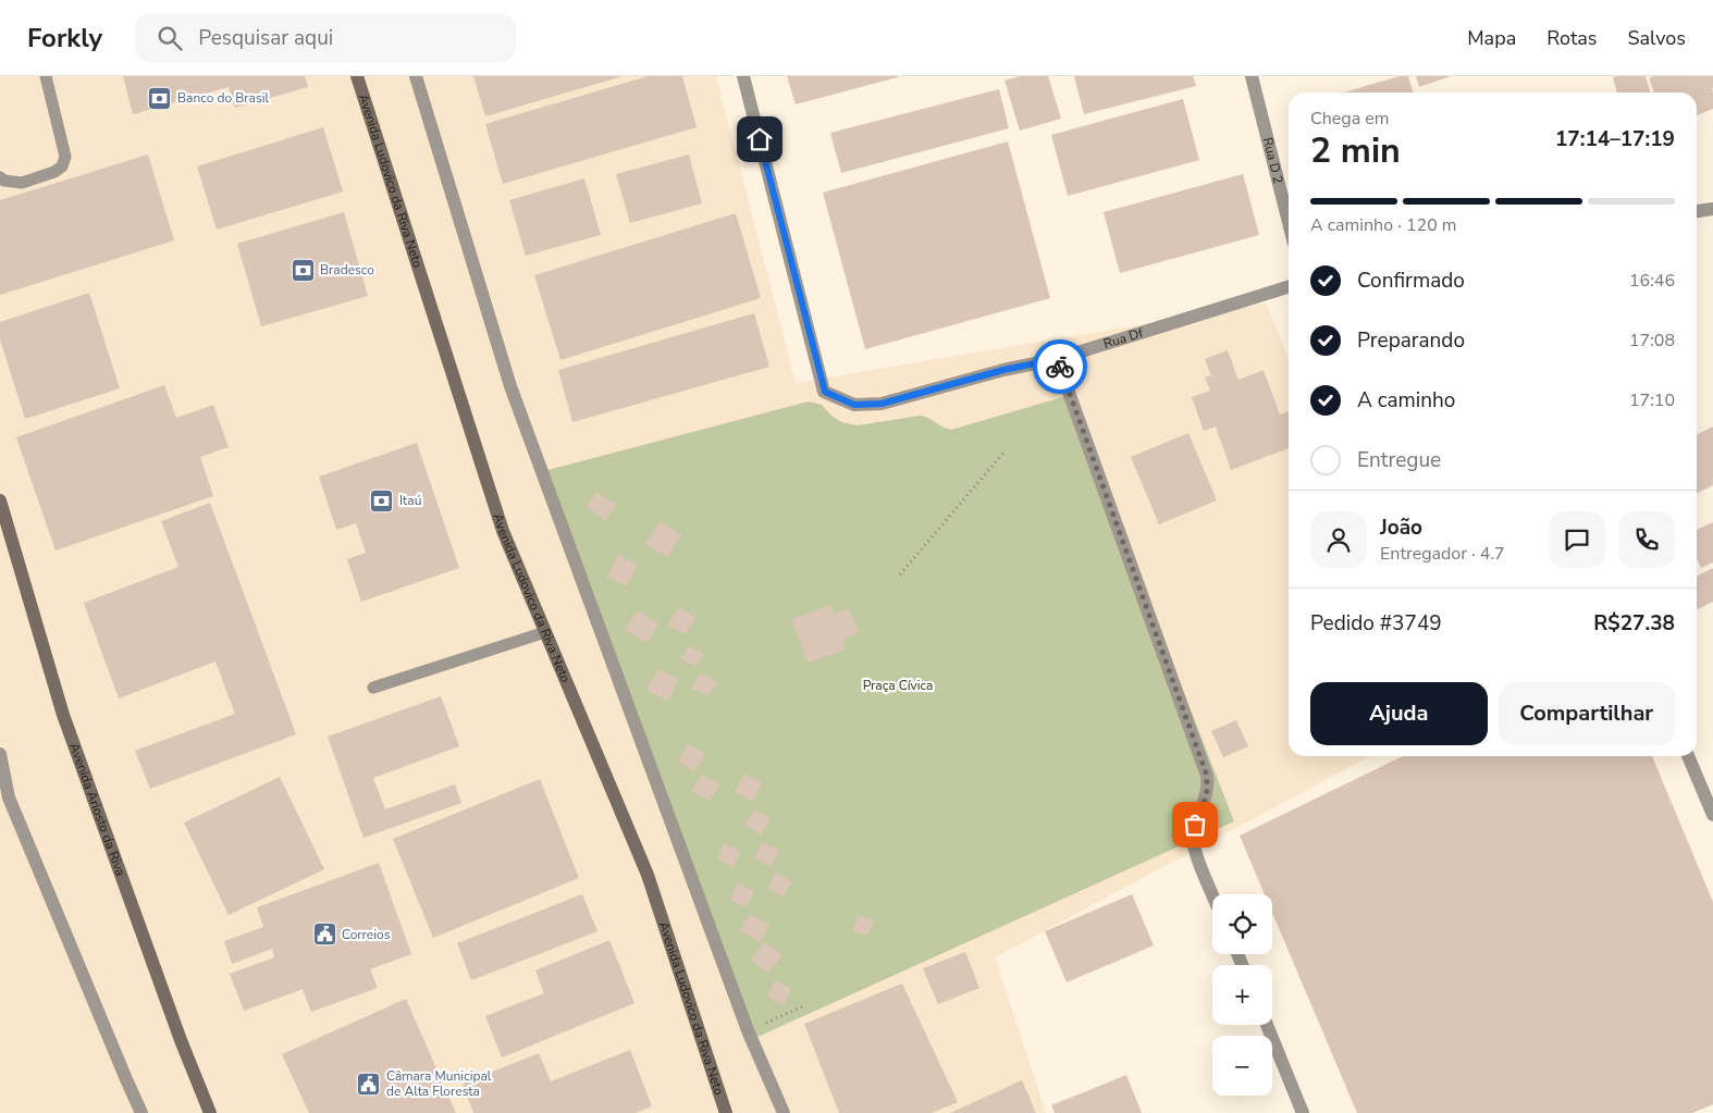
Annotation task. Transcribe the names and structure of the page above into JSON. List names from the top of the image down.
{
  "streets": {
    "street": [
      "Rua D 2",
      "Avenida Ludovico da Riva Neto",
      "Rua Df",
      "Avenida Ariosto da Riva"
    ]
  },
  "parks": ["Praça Cívica"],
  "places": {
    "bank": ["Banco do Brasil", "Bradesco", "Itaú"],
    "public building": ["Correios", "Câmara Municipal de Alta Floresta"]
  },
  "page": {
    "header": "Forkly",
    "search": "Pesquisar aqui",
    "nav": ["Mapa", "Rotas", "Salvos"],
    "heading": ["2 min", "Chega em", "17:14–17:19"],
    "panel": [
      "João",
      "Entregador · 4.7",
      "Pedido #3749",
      "R$27.38"
    ],
    "bar": "A caminho · 120 m",
    "list": [
      ["Confirmado", "16:46"],
      ["Preparando", "17:08"],
      ["A caminho", "17:10"],
      "Entregue"
    ],
    "buttons": ["Ajuda", "Compartilhar"],
    "map_buttons": ["+", "−"]
  }
}
